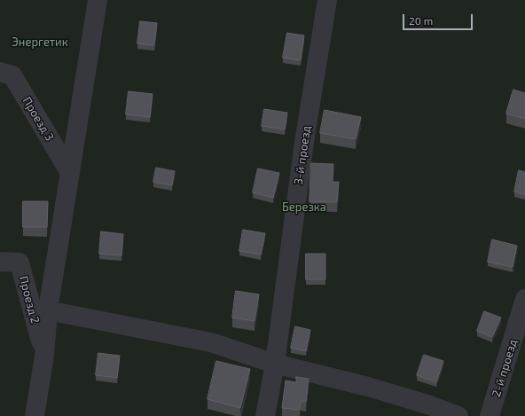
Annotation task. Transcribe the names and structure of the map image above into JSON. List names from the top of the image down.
{
  "streets": {
    "street": [
      "Проезд 3",
      "3-й проезд",
      "Проезд 2",
      "2-й проезд"
    ]
  },
  "parks": ["Энергетик", "Березка"],
  "scale_bar": "20 m"
}
